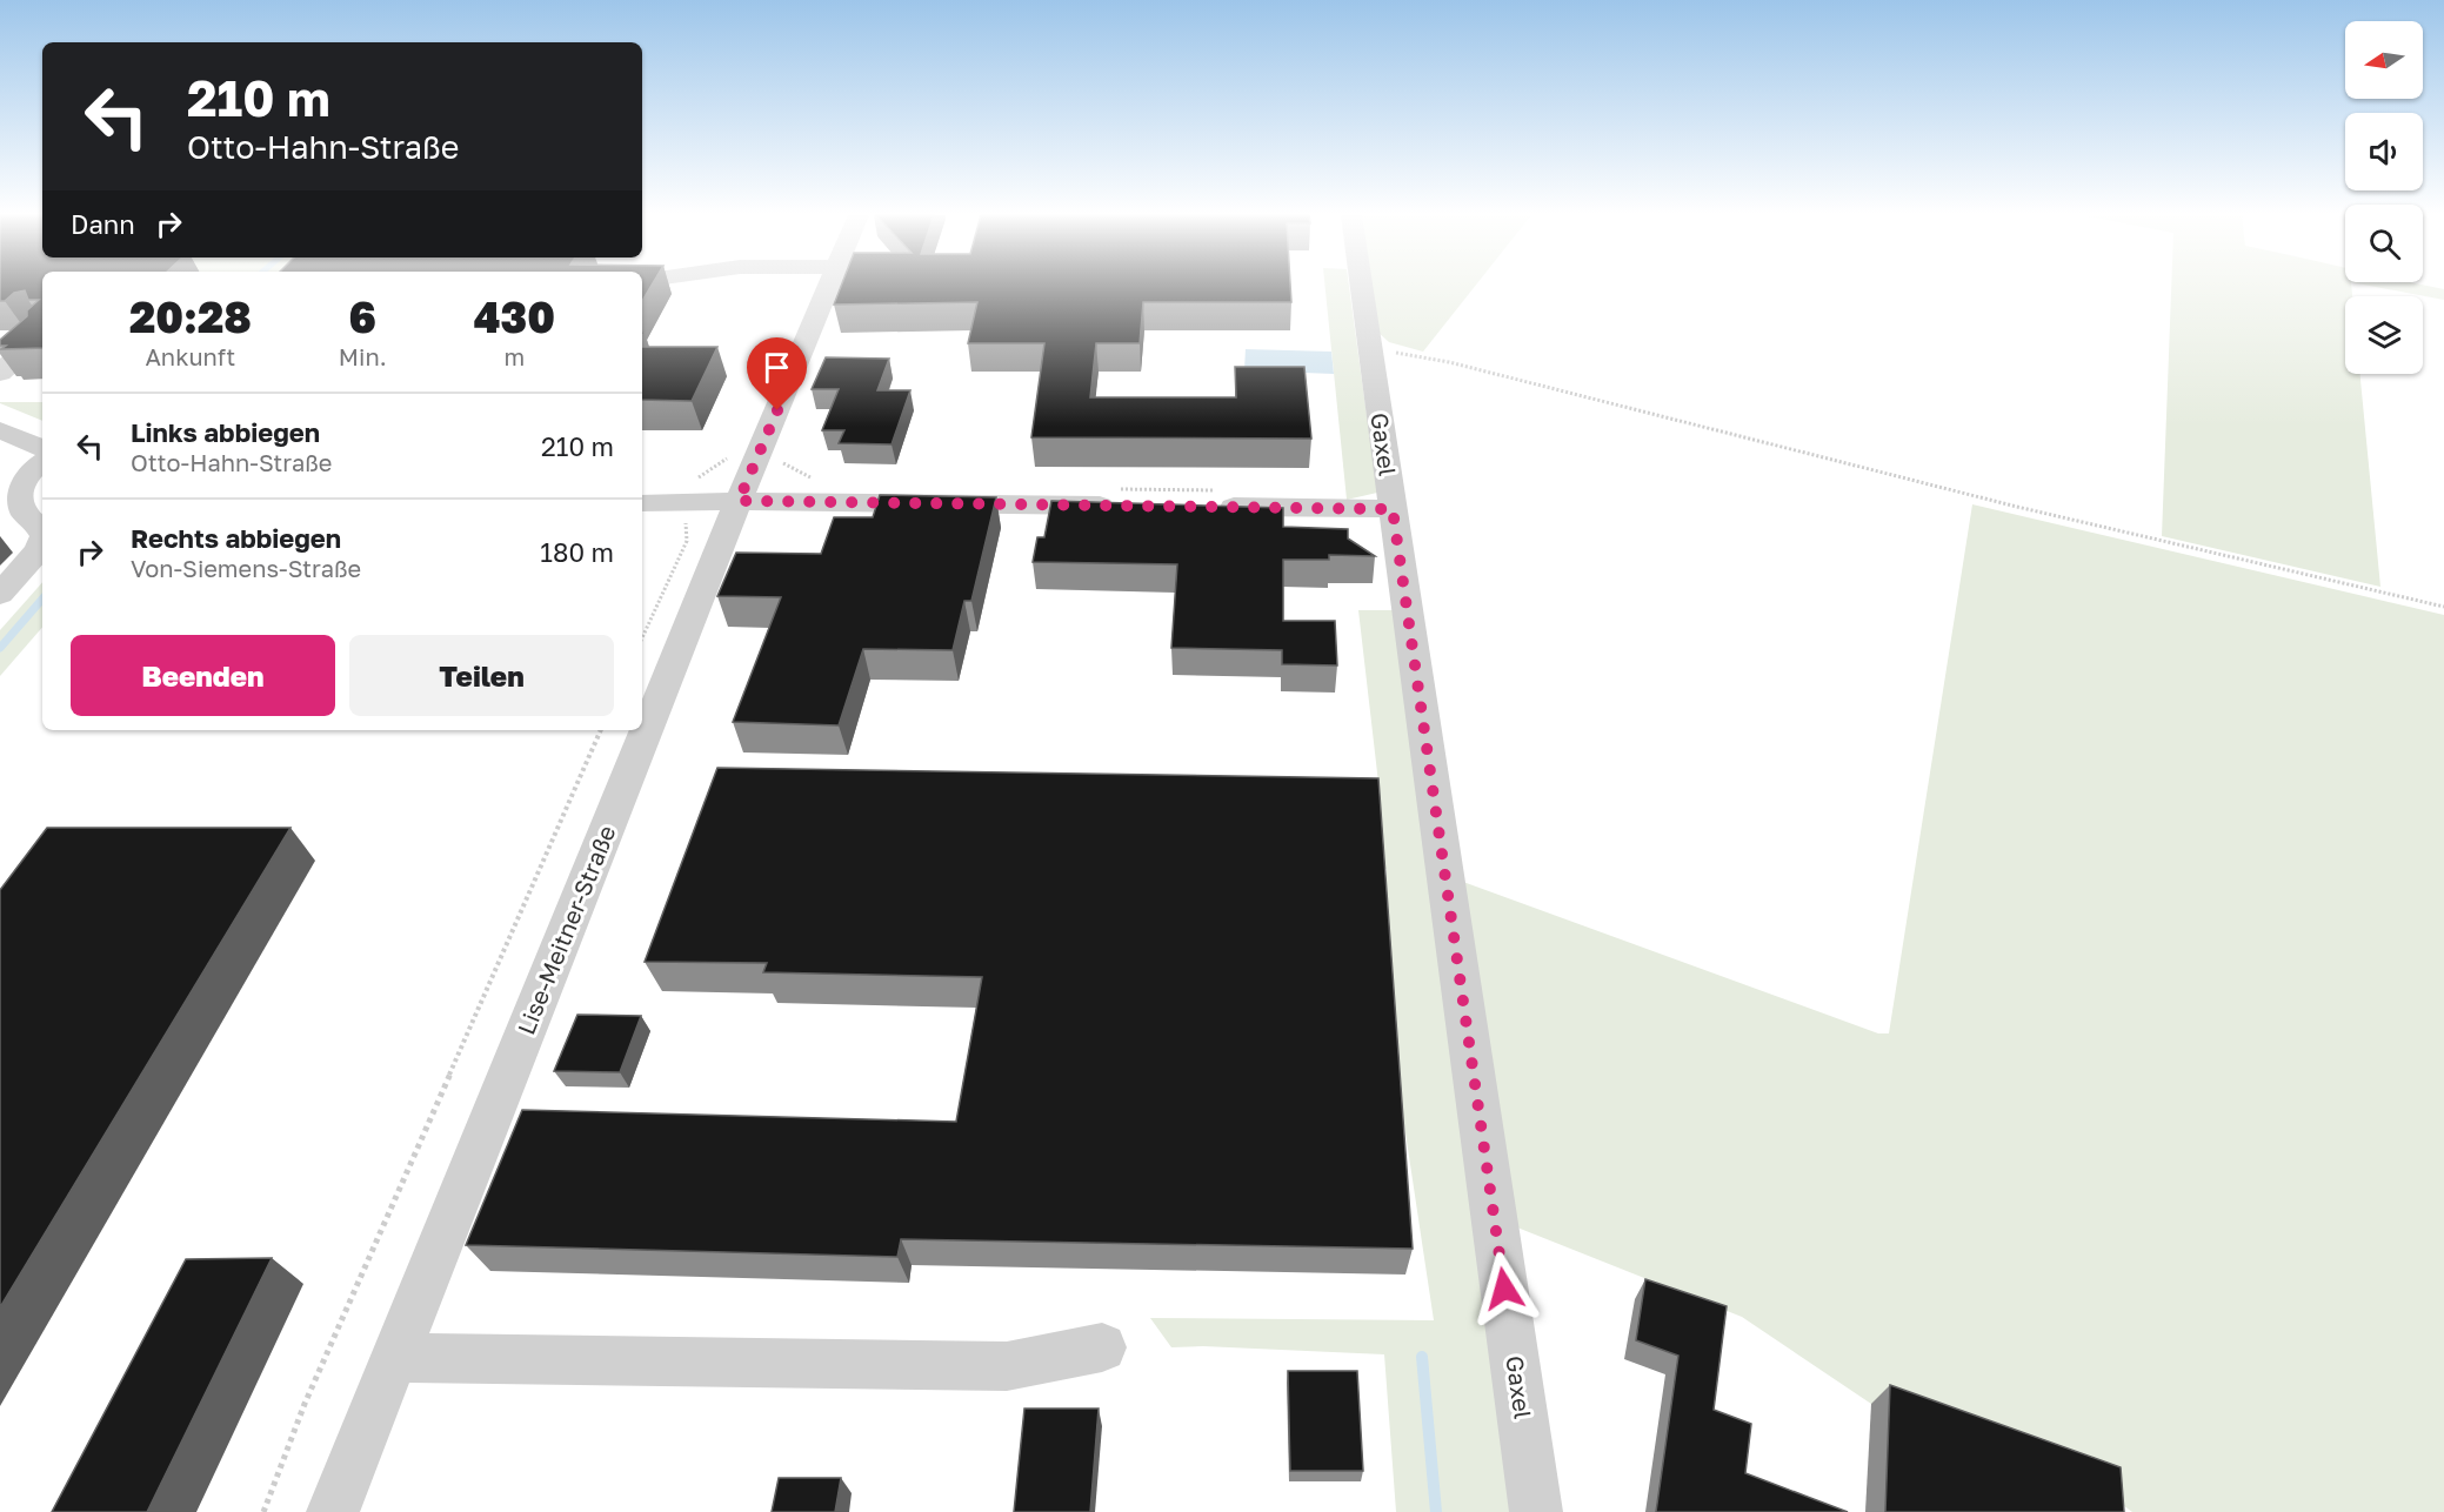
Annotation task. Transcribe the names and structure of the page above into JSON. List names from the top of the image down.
{
  "streets": {
    "street": ["Gaxel", "Lise-Meitner-Straße"]
  },
  "north": "left",
  "page": {
    "turn": ["210 m", "Otto-Hahn-Straße"],
    "then": "Dann",
    "eta": [
      "20:28",
      "Ankunft",
      "6",
      "Min.",
      "430",
      "m"
    ],
    "list": [
      {
        "name": "Links abbiegen",
        "note": "Otto-Hahn-Straße",
        "value": "210 m"
      },
      {
        "name": "Rechts abbiegen",
        "note": "Von-Siemens-Straße",
        "value": "180 m"
      }
    ],
    "buttons": ["Beenden", "Teilen"]
  }
}
